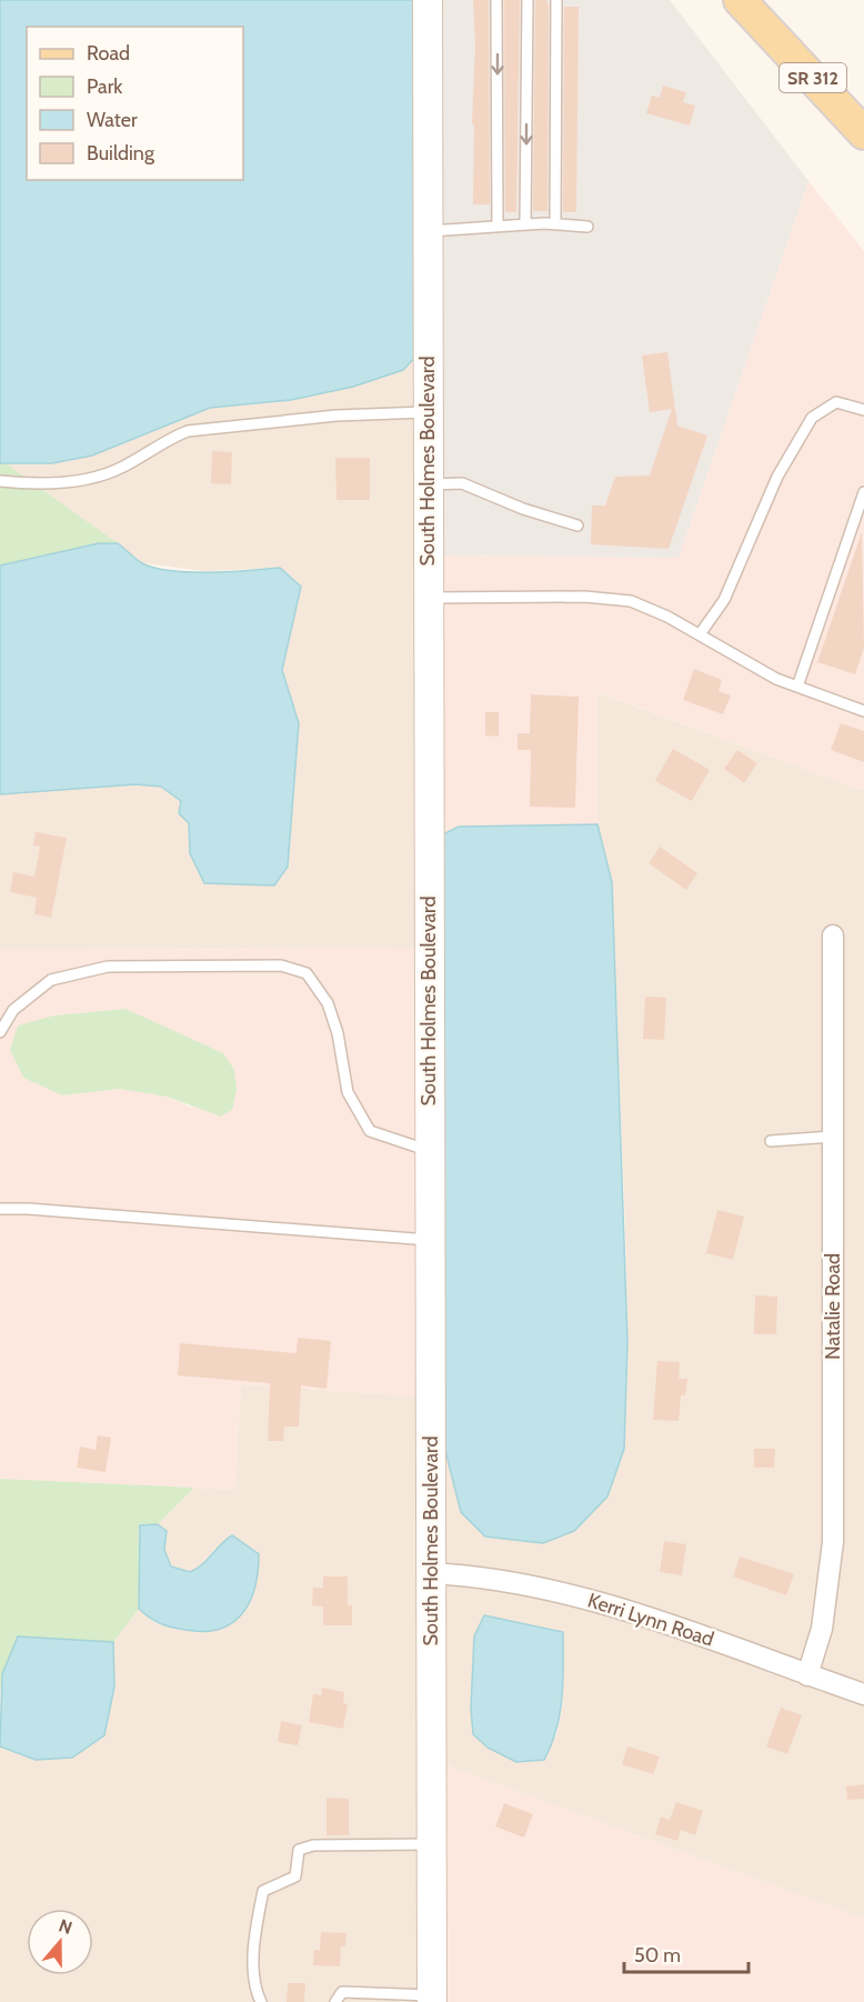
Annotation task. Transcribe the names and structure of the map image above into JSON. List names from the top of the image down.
{
  "streets": {
    "main road": ["SR 312", "South Holmes Boulevard"],
    "street": ["Natalie Road", "Kerri Lynn Road"]
  },
  "crossings": [
    ["South Holmes Boulevard", "Kerri Lynn Road"],
    ["Natalie Road", "Kerri Lynn Road"]
  ],
  "legend": [
    "Road",
    "Park",
    "Water",
    "Building"
  ],
  "scale_bar": "50 m",
  "north": "top"
}
